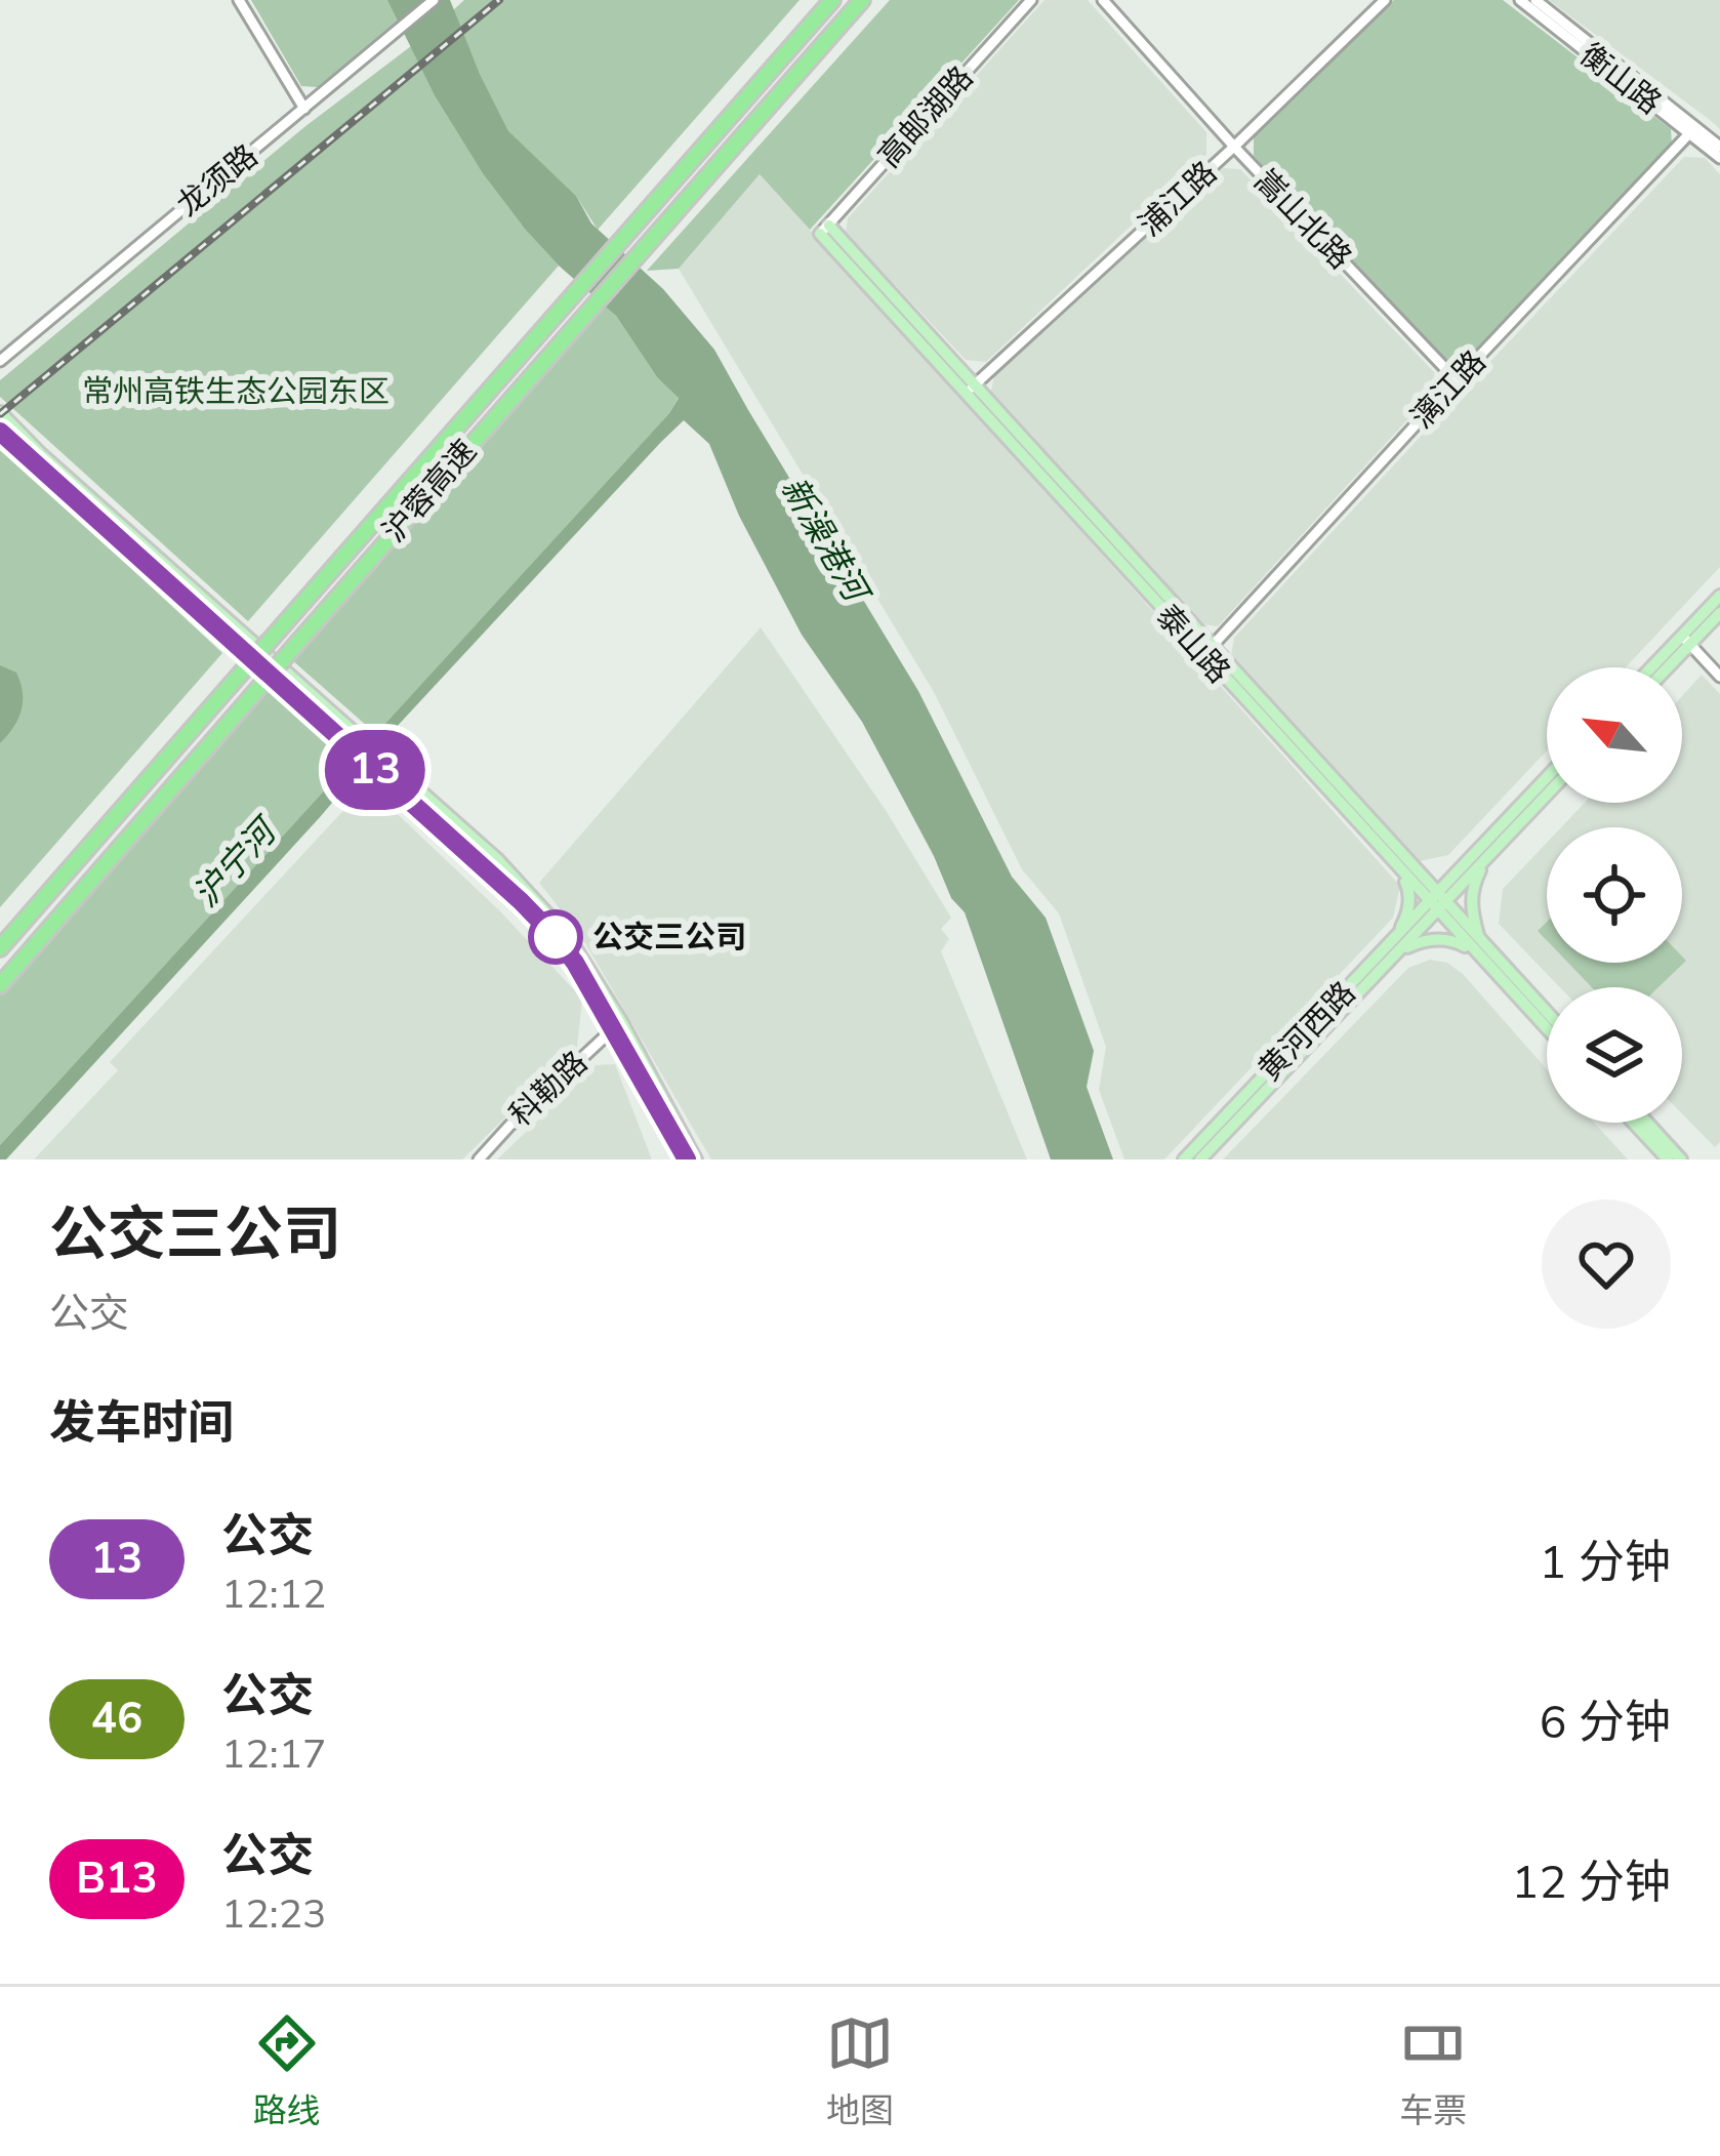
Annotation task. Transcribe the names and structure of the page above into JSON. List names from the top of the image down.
{
  "streets": {
    "highway": ["沪蓉高速"],
    "main road": ["泰山路", "黄河西路"],
    "street": [
      "衡山路",
      "高邮湖路",
      "龙须路",
      "浦江路",
      "嵩山北路",
      "漓江路",
      "科勒路"
    ]
  },
  "crossings": [
    ["衡山路", "漓江路"],
    ["高邮湖路", "泰山路"],
    ["浦江路", "嵩山北路"],
    ["浦江路", "泰山路"],
    ["嵩山北路", "漓江路"],
    ["漓江路", "泰山路"],
    ["泰山路", "黄河西路"]
  ],
  "water": ["新澡港河", "沪宁河"],
  "parks": ["常州高铁生态公园东区"],
  "places": ["公交三公司"],
  "lines": ["bus line 13"],
  "north": "top left",
  "page": {
    "on_map": "13",
    "heading": [
      ["公交三公司", "公交"],
      "发车时间"
    ],
    "list": [
      {
        "mark": "13",
        "name": "公交",
        "note": "12:12",
        "value": "1 分钟"
      },
      {
        "mark": "46",
        "name": "公交",
        "note": "12:17",
        "value": "6 分钟"
      },
      {
        "mark": "B13",
        "name": "公交",
        "note": "12:23",
        "value": "12 分钟"
      }
    ],
    "tabs": ["路线", "地图", "车票"]
  }
}
